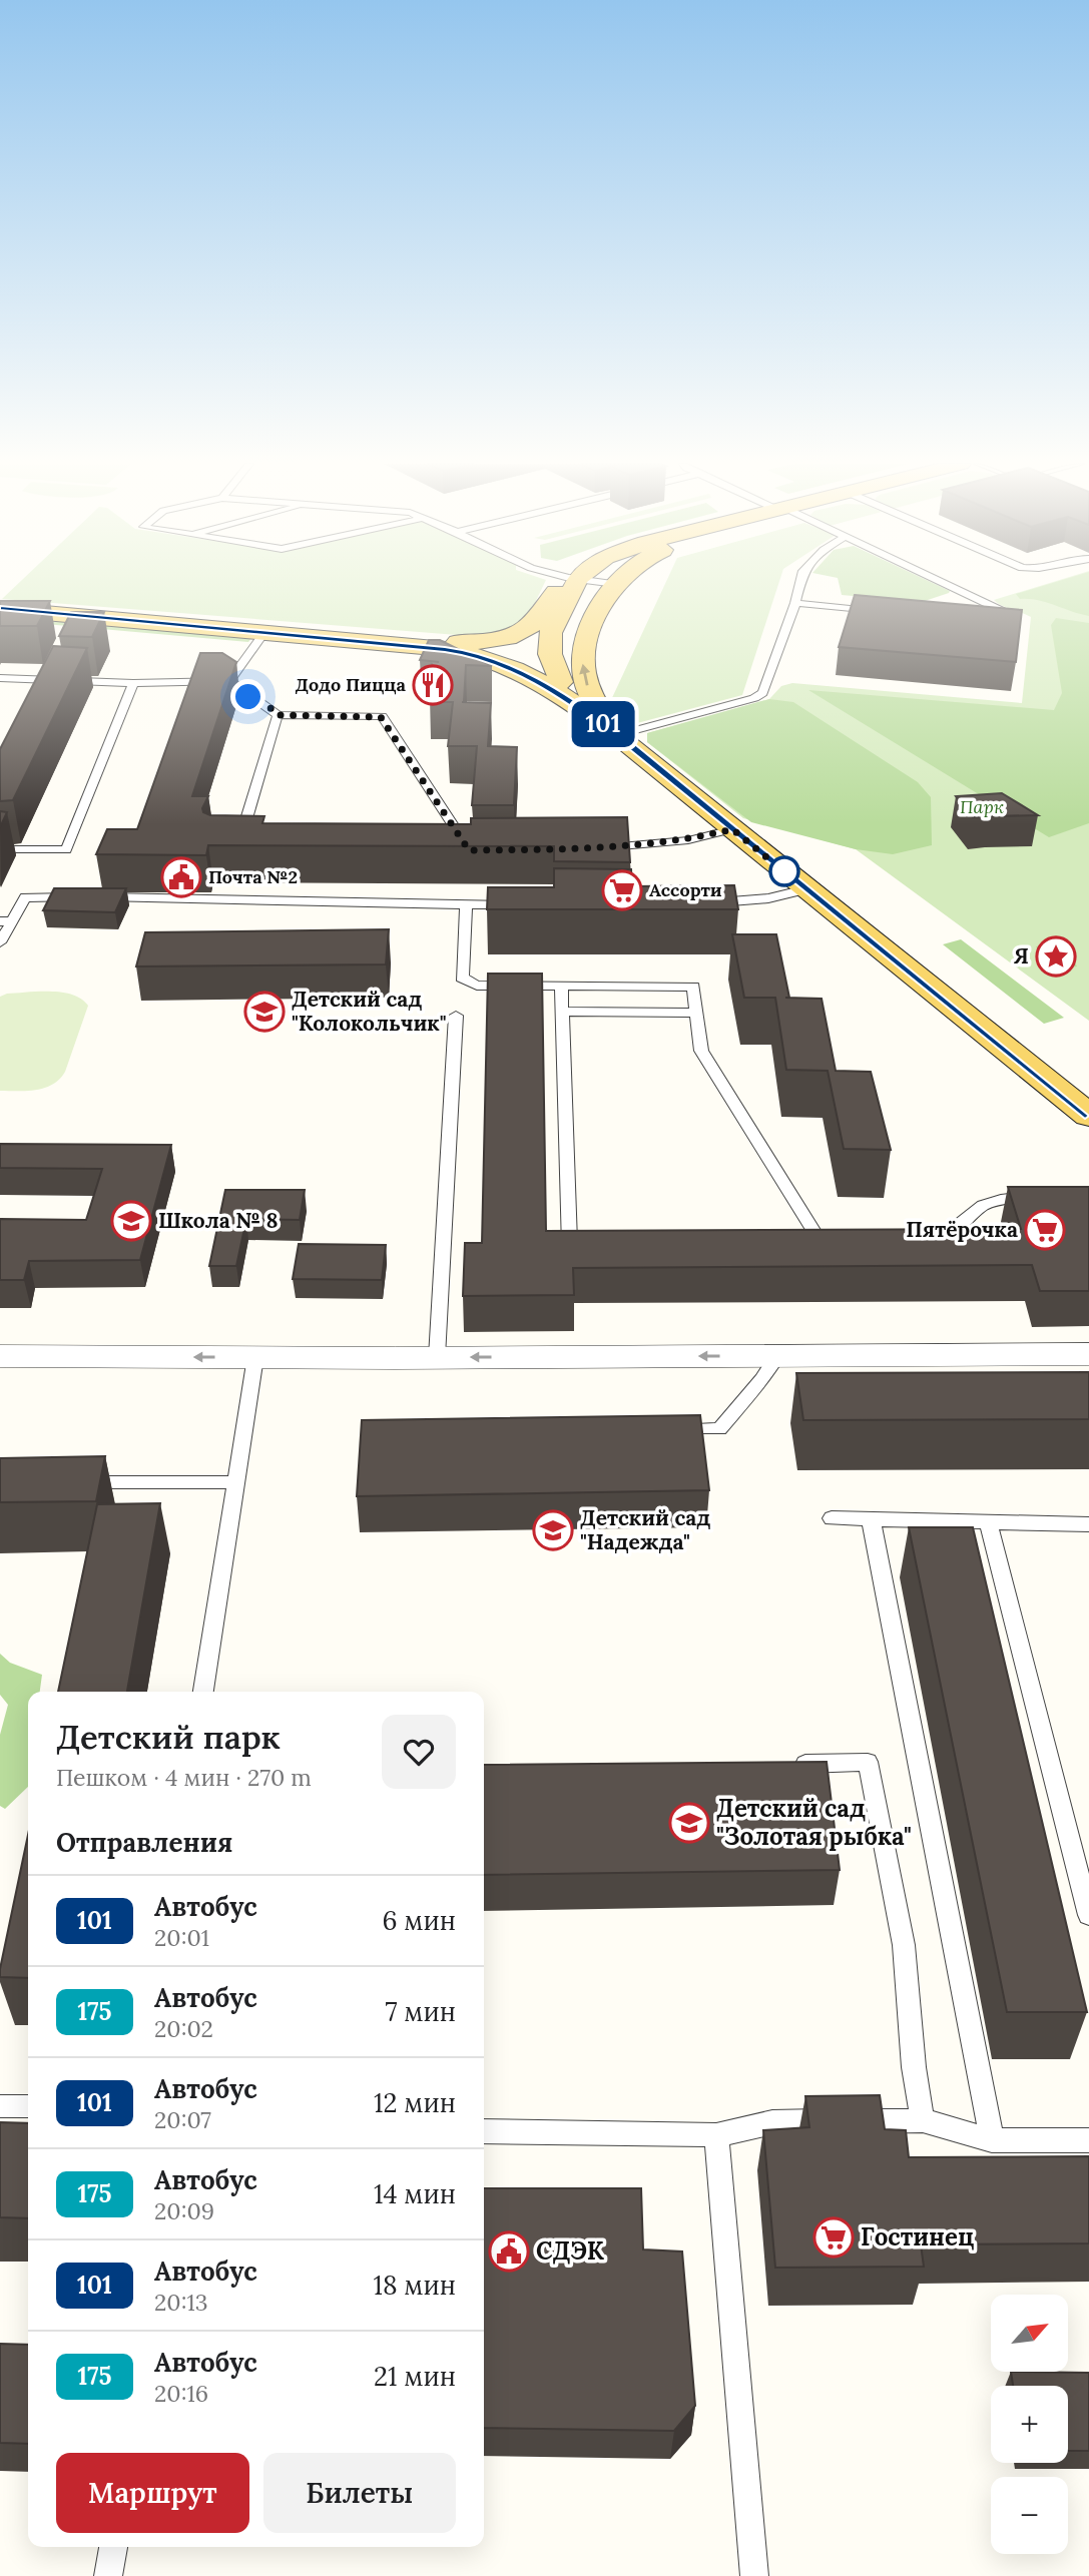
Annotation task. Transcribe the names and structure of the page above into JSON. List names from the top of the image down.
{
  "parks": ["Парк"],
  "places": {
    "restaurant": ["Додо Пицца"],
    "public building": ["Почта №2", "СДЭК"],
    "supermarket": ["Ассорти", "Пятёрочка", "Гостинец"],
    "place": ["Я"],
    "school or university": [
      "Детский сад \"Колокольчик\"",
      "Школа № 8",
      "Детский сад \"Надежда\"",
      "Детский сад \"Золотая рыбка\""
    ]
  },
  "lines": ["bus line 101"],
  "north": "top right",
  "page": {
    "on_map": "101",
    "heading": [
      ["Детский парк", "Пешком · 4 мин · 270 m"],
      "Отправления"
    ],
    "list": [
      {
        "mark": "101",
        "name": "Автобус",
        "note": "20:01",
        "value": "6 мин"
      },
      {
        "mark": "175",
        "name": "Автобус",
        "note": "20:02",
        "value": "7 мин"
      },
      {
        "mark": "101",
        "name": "Автобус",
        "note": "20:07",
        "value": "12 мин"
      },
      {
        "mark": "175",
        "name": "Автобус",
        "note": "20:09",
        "value": "14 мин"
      },
      {
        "mark": "101",
        "name": "Автобус",
        "note": "20:13",
        "value": "18 мин"
      },
      {
        "mark": "175",
        "name": "Автобус",
        "note": "20:16",
        "value": "21 мин"
      }
    ],
    "map_buttons": ["+", "−"],
    "buttons": ["Маршрут", "Билеты"]
  }
}
